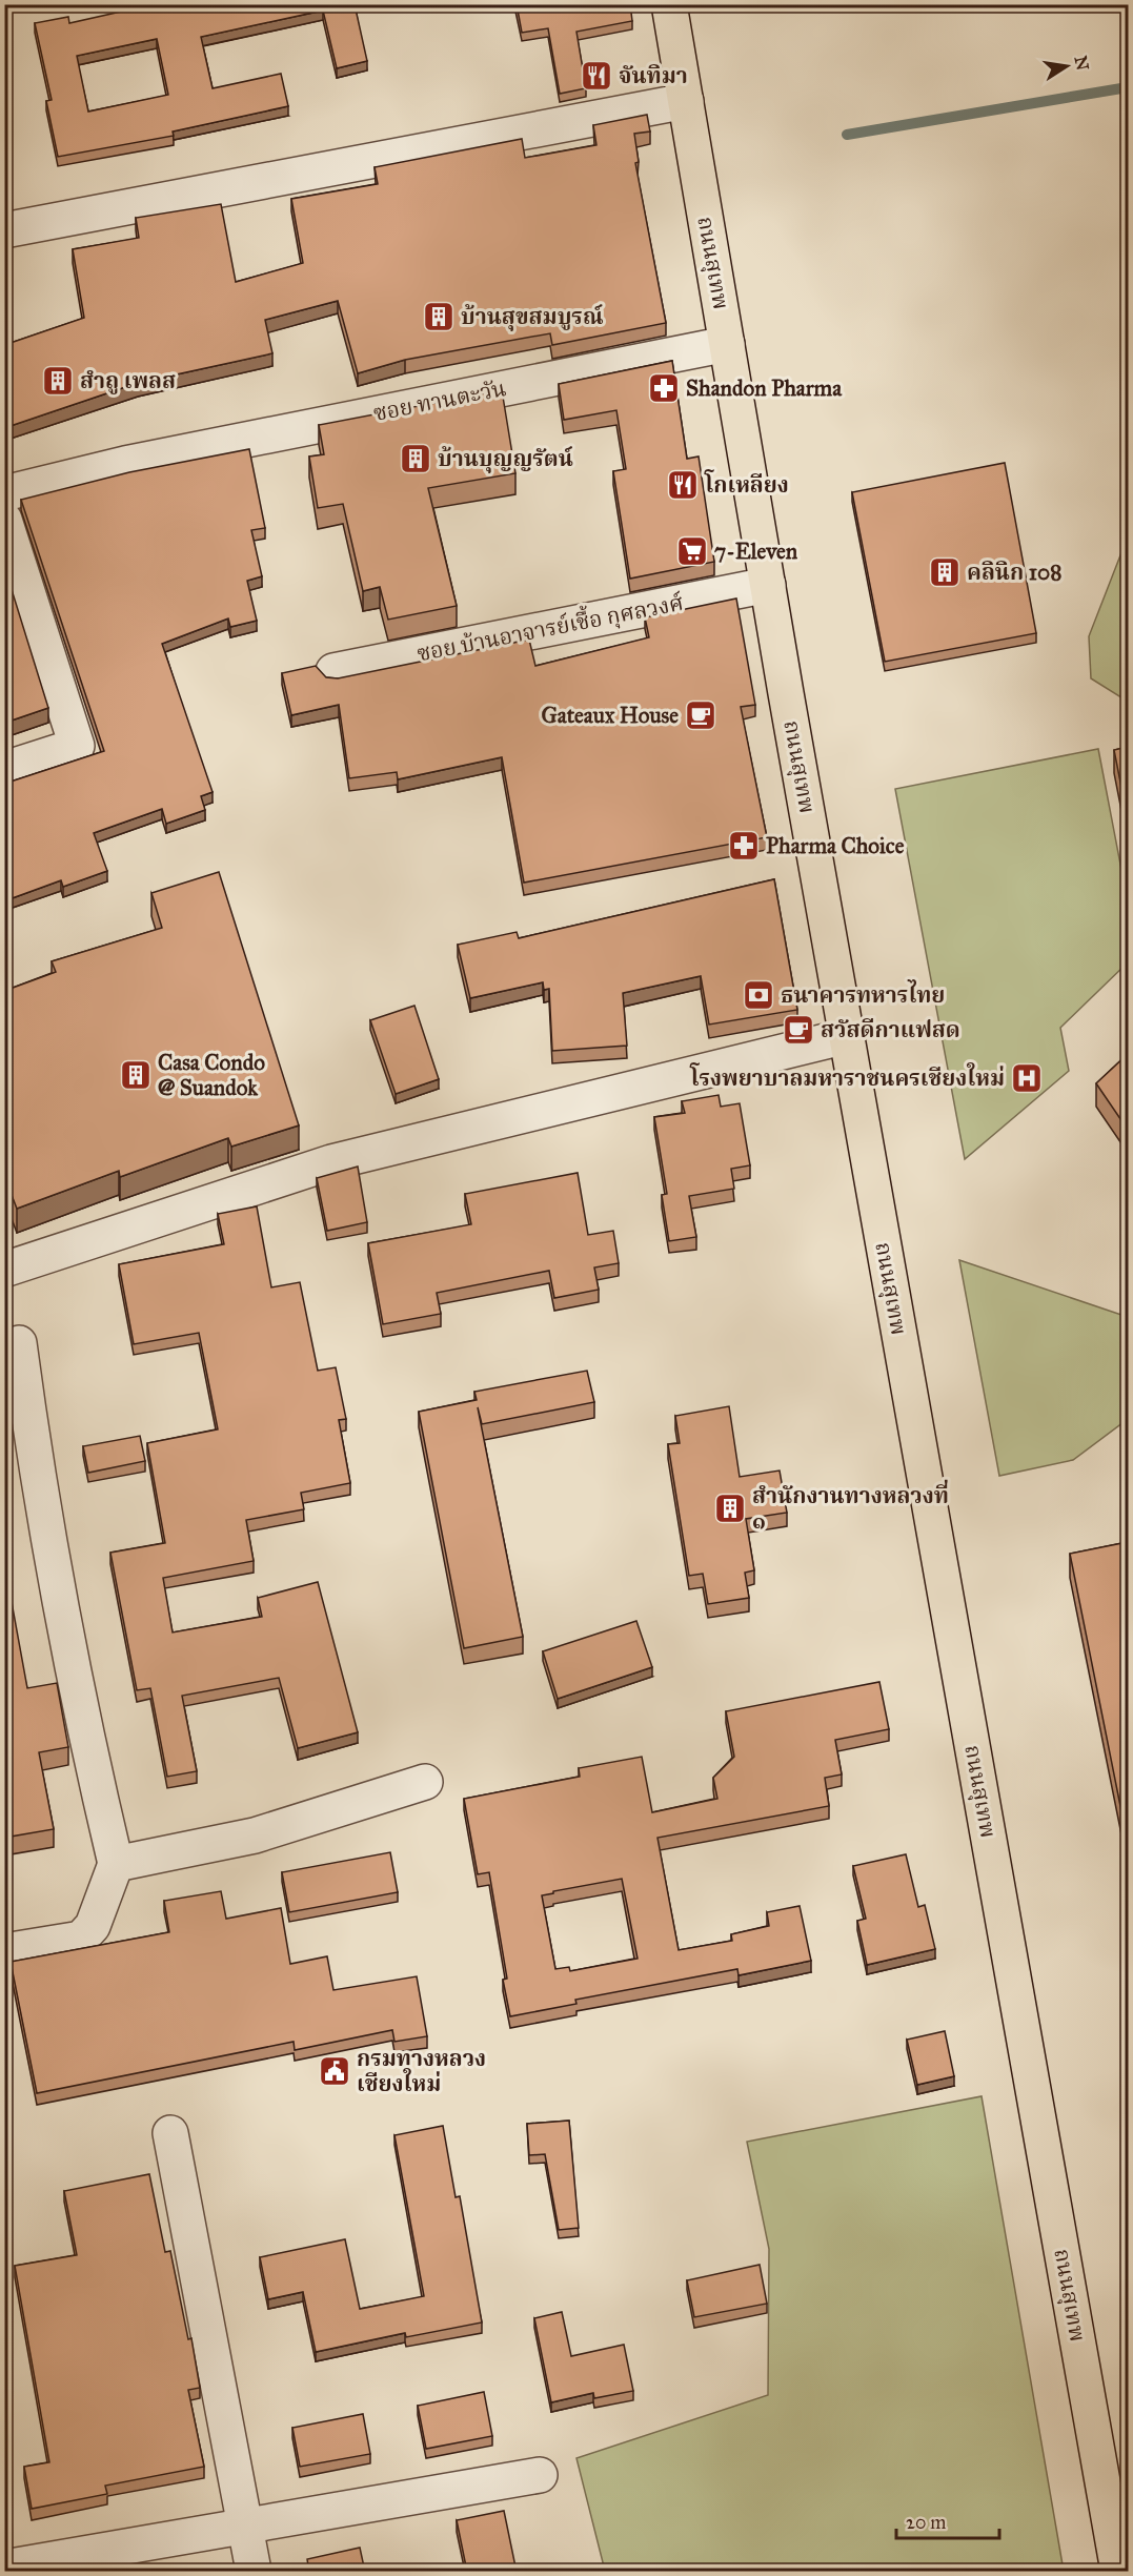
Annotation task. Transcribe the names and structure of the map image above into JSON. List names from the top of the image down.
{
  "streets": {
    "main road": ["ถนนสุเทพ"],
    "street": ["ซอย ทานตะวัน", "ซอย บ้านอาจารย์เชื้อ กุศลวงศ์"]
  },
  "crossings": [
    ["ถนนสุเทพ", "ซอย ทานตะวัน"],
    ["ถนนสุเทพ", "ซอย บ้านอาจารย์เชื้อ กุศลวงศ์"]
  ],
  "places": {
    "restaurant": ["จันทิมา", "โกเหลียง"],
    "building": [
      "บ้านสุขสมบูรณ์",
      "สำถู เพลส",
      "บ้านบุญญรัตน์",
      "คลินิก 108",
      "Casa Condo @ Suandok",
      "สำนักงานทางหลวงที่ ๑"
    ],
    "pharmacy": ["Shandon Pharma", "Pharma Choice"],
    "supermarket": ["7-Eleven"],
    "cafe": ["Gateaux House", "สวัสดีกาแฟสด"],
    "bank": ["ธนาคารทหารไทย"],
    "hospital": ["โรงพยาบาลมหาราชนครเชียงใหม่"],
    "public building": ["กรมทางหลวง เชียงใหม่"]
  },
  "scale_bar": "20 m",
  "north": "right"
}
